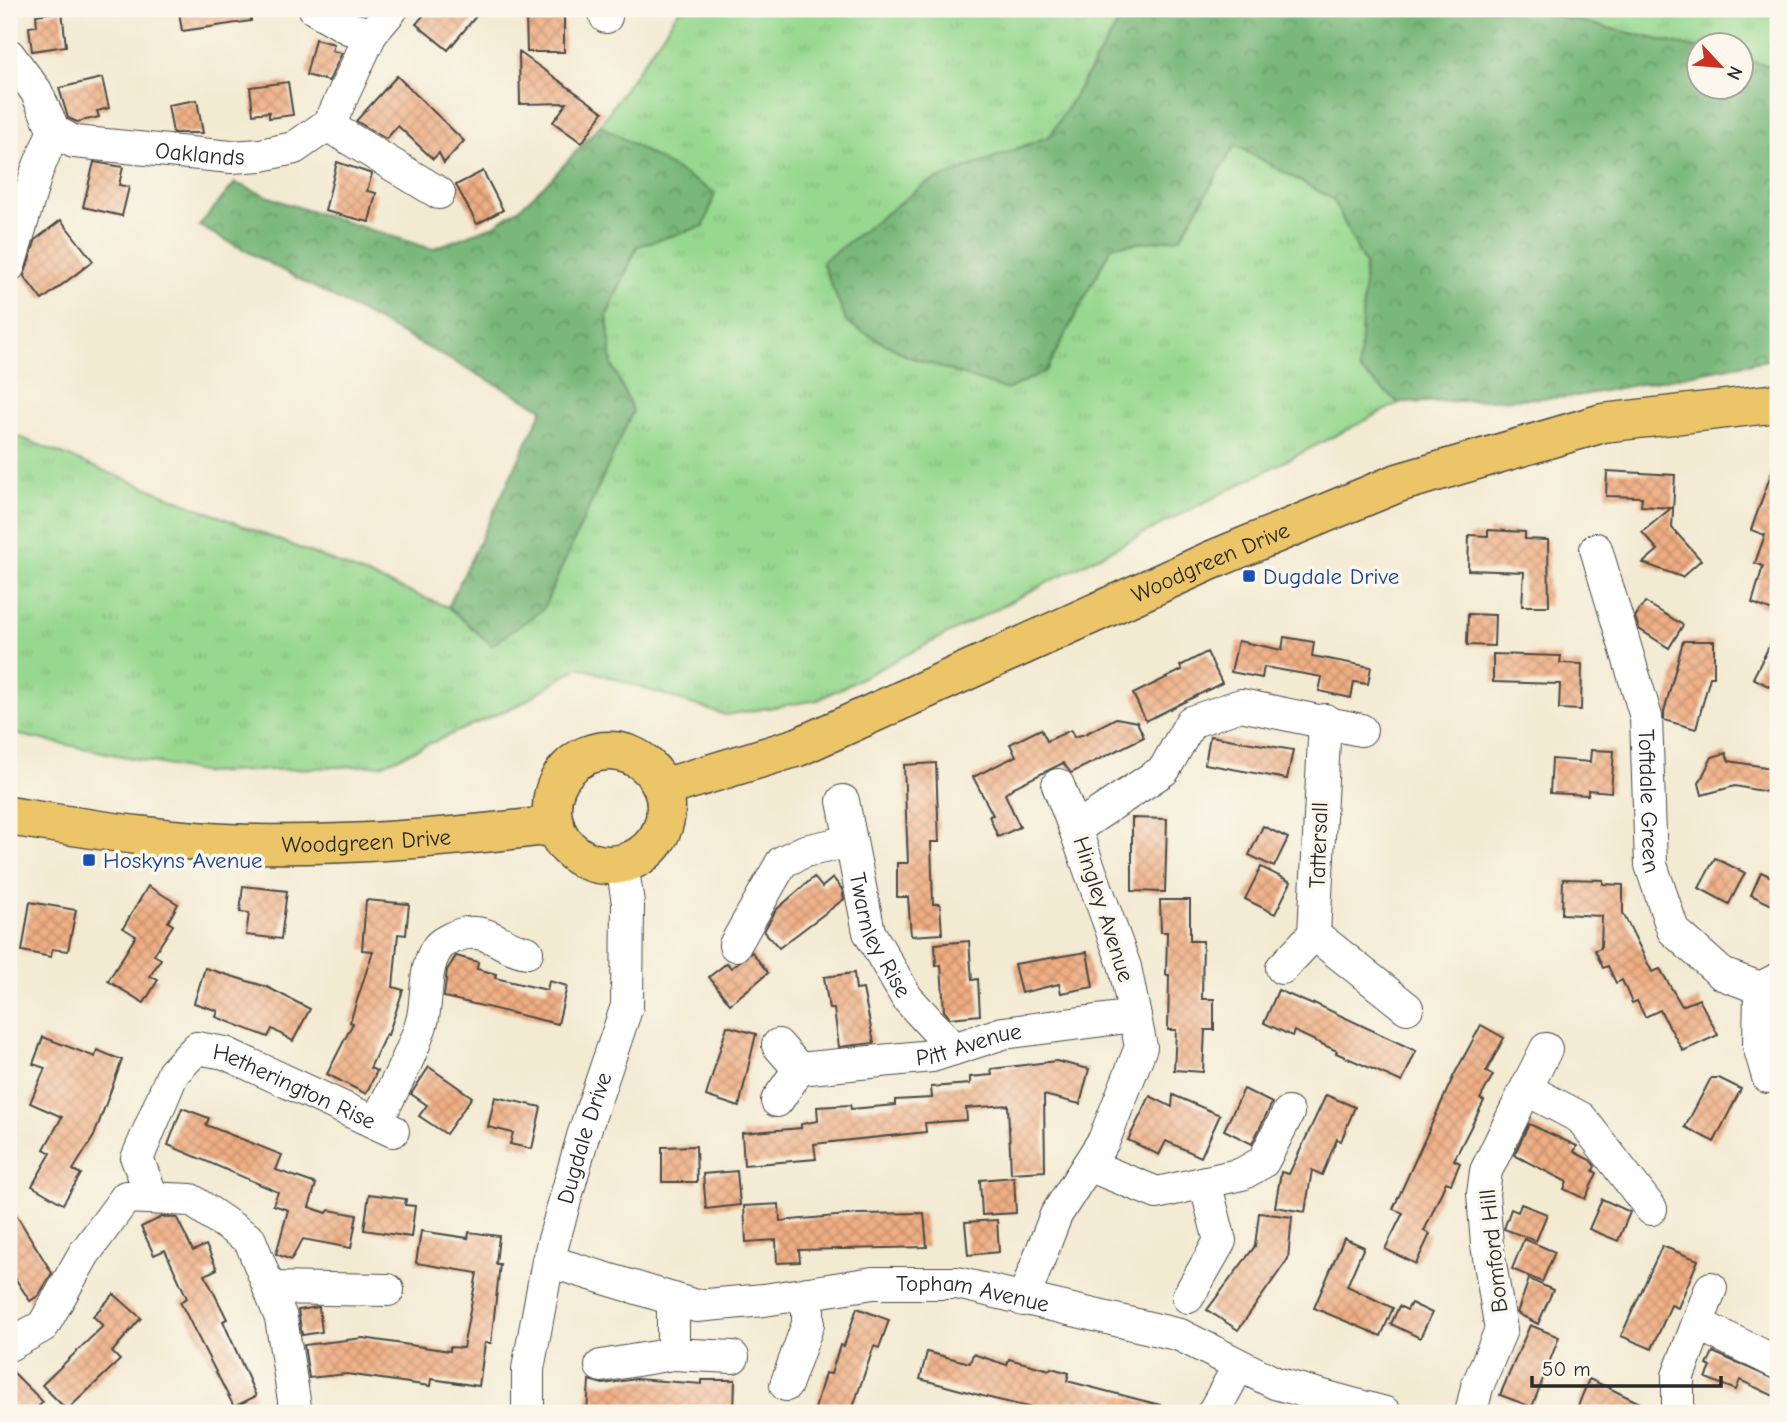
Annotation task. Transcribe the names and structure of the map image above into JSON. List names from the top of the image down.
{
  "streets": {
    "main road": ["Woodgreen Drive"],
    "street": [
      "Oaklands",
      "Toftdale Green",
      "Tattersall",
      "Hingley Avenue",
      "Twarnley Rise",
      "Pitt Avenue",
      "Hetherington Rise",
      "Dugdale Drive",
      "Bomford Hill",
      "Topham Avenue"
    ]
  },
  "crossings": [
    ["Woodgreen Drive", "Dugdale Drive"],
    ["Tattersall", "Hingley Avenue"],
    ["Hingley Avenue", "Pitt Avenue"],
    ["Hingley Avenue", "Topham Avenue"],
    ["Twarnley Rise", "Pitt Avenue"],
    ["Dugdale Drive", "Topham Avenue"]
  ],
  "places": {
    "transit": ["Dugdale Drive", "Hoskyns Avenue"]
  },
  "scale_bar": "50 m",
  "north": "bottom right"
}
